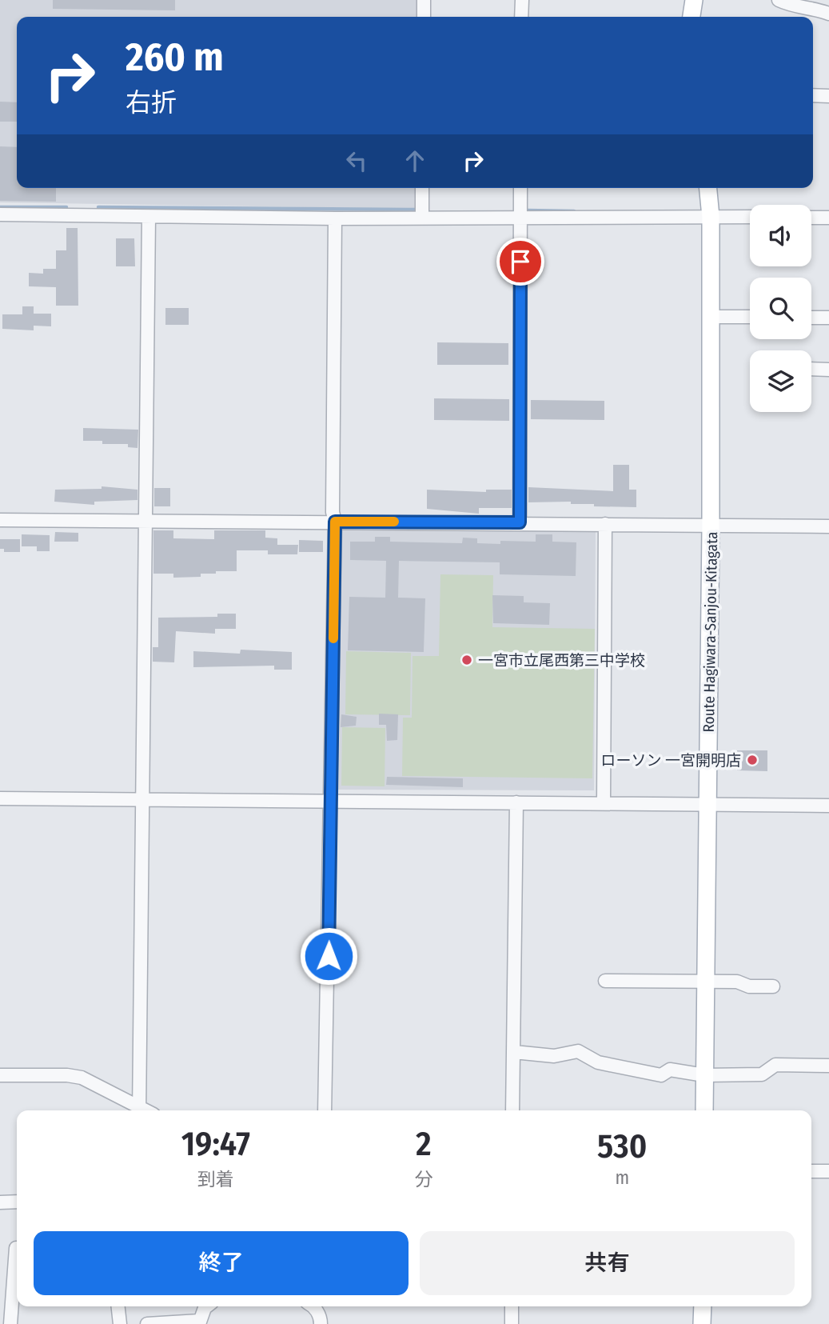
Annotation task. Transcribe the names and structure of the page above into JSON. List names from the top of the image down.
{
  "streets": {
    "main road": ["Route Hagiwara-Sanjou-Kitagata"]
  },
  "places": ["一宮市立尾西第三中学校", "ローソン 一宮開明店"],
  "page": {
    "turn": ["260 m", "右折"],
    "eta": [
      "19:47",
      "到着",
      "2",
      "分",
      "530",
      "m"
    ],
    "buttons": ["終了", "共有"]
  }
}
